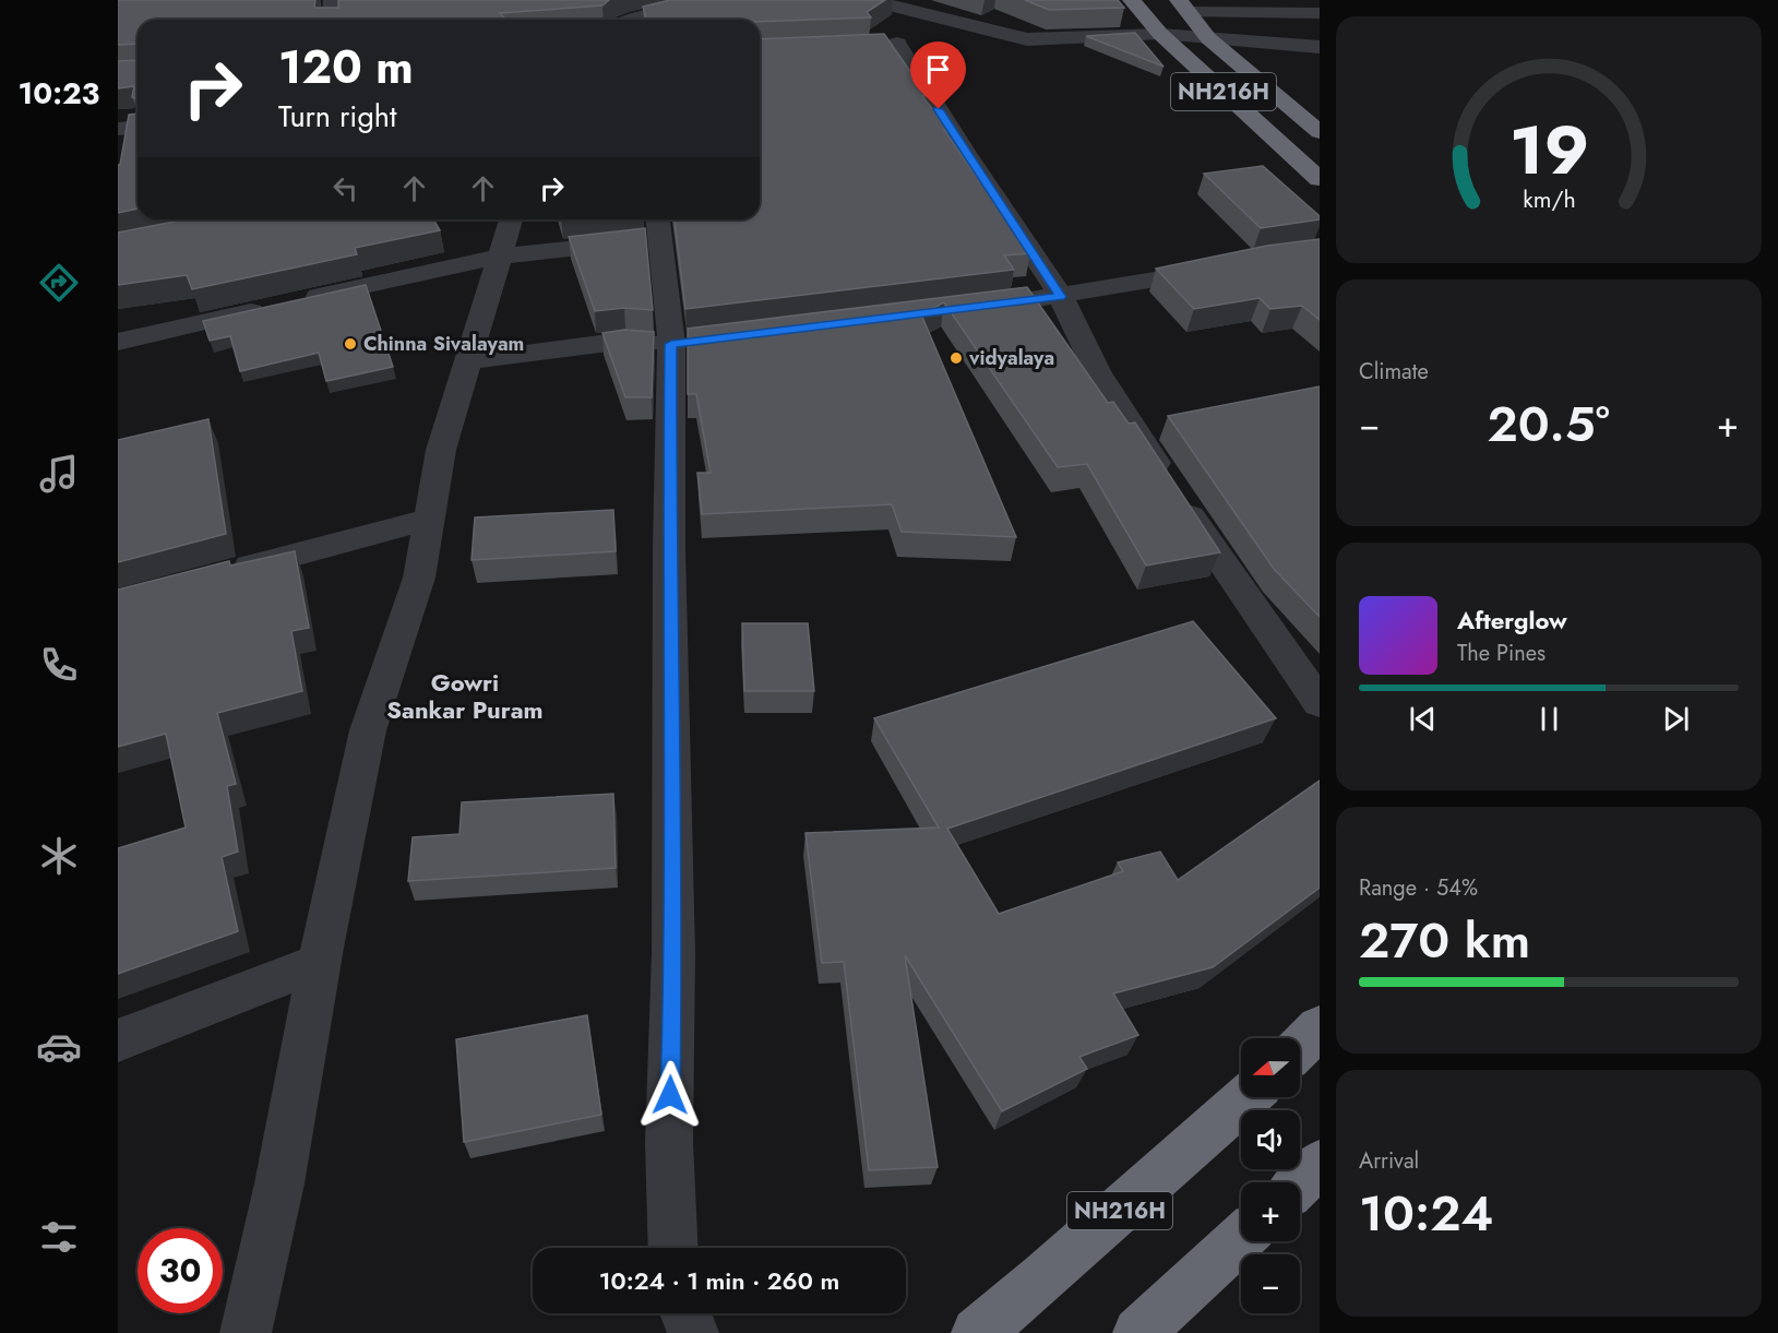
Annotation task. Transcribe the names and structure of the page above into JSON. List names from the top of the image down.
{
  "streets": {
    "highway": ["NH216H"]
  },
  "districts": ["Gowri Sankar Puram"],
  "places": ["Chinna Sivalayam", "vidyalaya"],
  "north": "left",
  "page": {
    "tabs": "10:23",
    "turn": ["120 m", "Turn right"],
    "tile": [
      "Climate",
      ["Range · 54%", "270 km"],
      ["Arrival", "10:24"]
    ],
    "heat": ["−", "20.5°", "+"],
    "song": ["Afterglow", "The Pines"],
    "map_buttons": ["+", "−"],
    "limit": "30",
    "trip": "10:24 · 1 min · 260 m",
    "gauge": ["19", "km/h"]
  }
}
